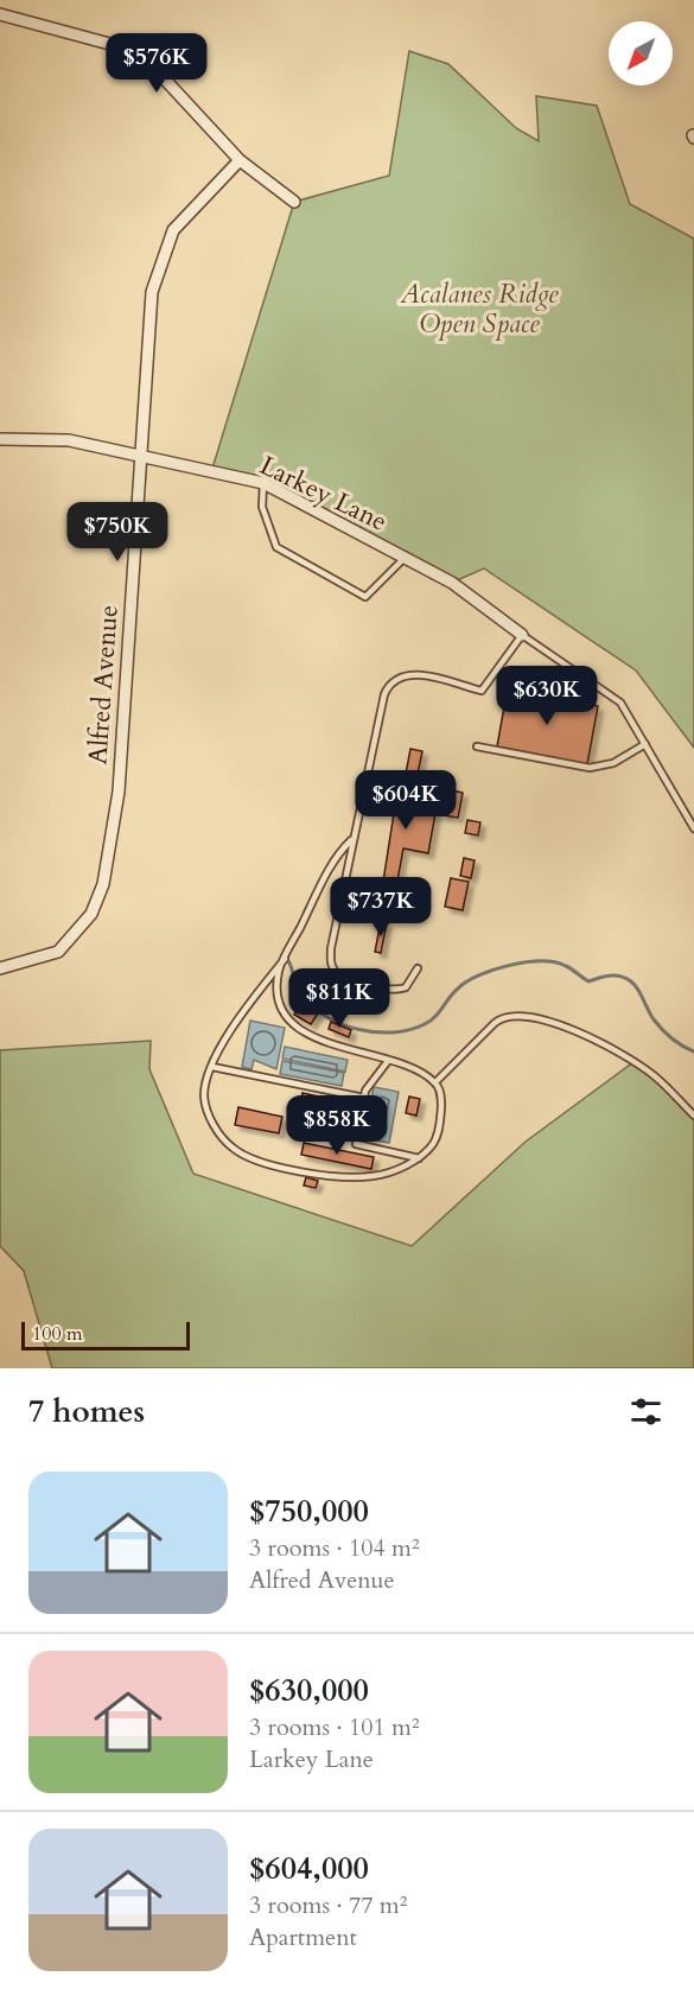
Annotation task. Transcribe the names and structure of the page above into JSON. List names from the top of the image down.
{
  "streets": {
    "street": ["Larkey Lane", "Alfred Avenue"]
  },
  "crossings": [
    ["Larkey Lane", "Alfred Avenue"]
  ],
  "parks": ["Acalanes Ridge Open Space"],
  "scale_bar": "100 m",
  "north": "bottom left",
  "page": {
    "price": [
      "$576K",
      "$750K",
      "$630K",
      "$604K",
      "$737K",
      "$811K",
      "$858K"
    ],
    "scale": "100 m",
    "heading": "7 homes",
    "list": [
      {
        "name": "$750,000",
        "note": "3 rooms · 104 m² · Alfred Avenue"
      },
      {
        "name": "$630,000",
        "note": "3 rooms · 101 m² · Larkey Lane"
      },
      {
        "name": "$604,000",
        "note": "3 rooms · 77 m² · Apartment"
      }
    ]
  }
}
